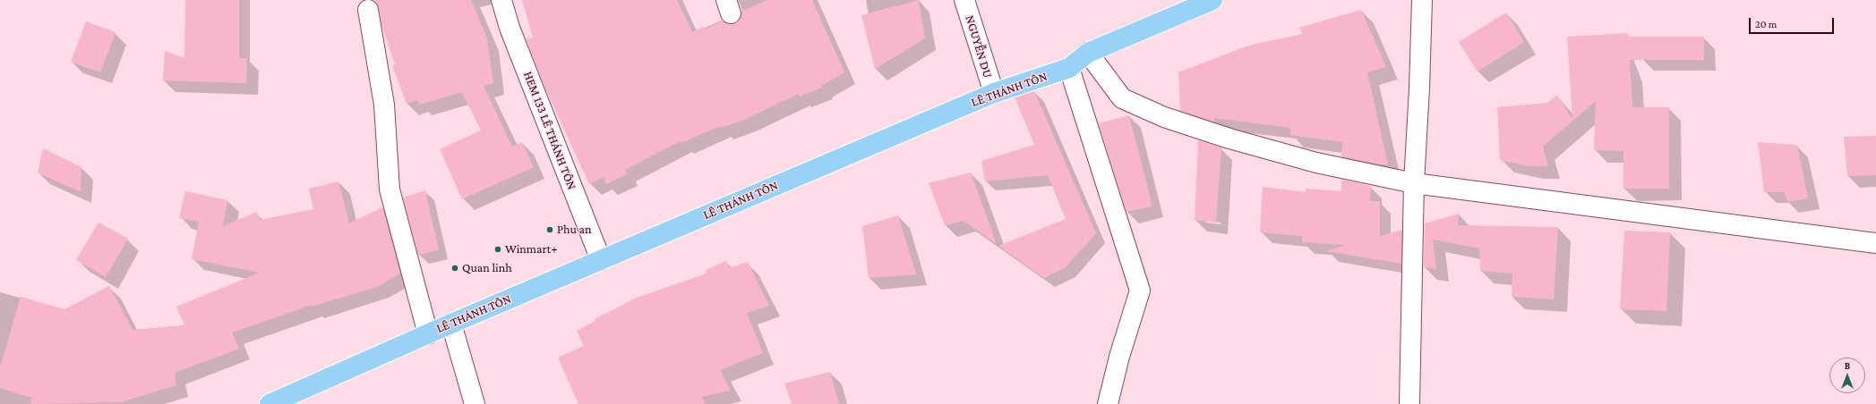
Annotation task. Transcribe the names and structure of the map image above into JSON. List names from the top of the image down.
{
  "streets": {
    "main road": ["LÊ THÁNH TÔN"],
    "street": ["NGUYỄN DU", "HEM 133 LÊ THÁNH TÔN"]
  },
  "crossings": [
    ["NGUYỄN DU", "LÊ THÁNH TÔN"],
    ["LÊ THÁNH TÔN", "HEM 133 LÊ THÁNH TÔN"]
  ],
  "places": ["Phu an", "Winmart+", "Quan linh"],
  "scale_bar": "20 m",
  "north": "top"
}
